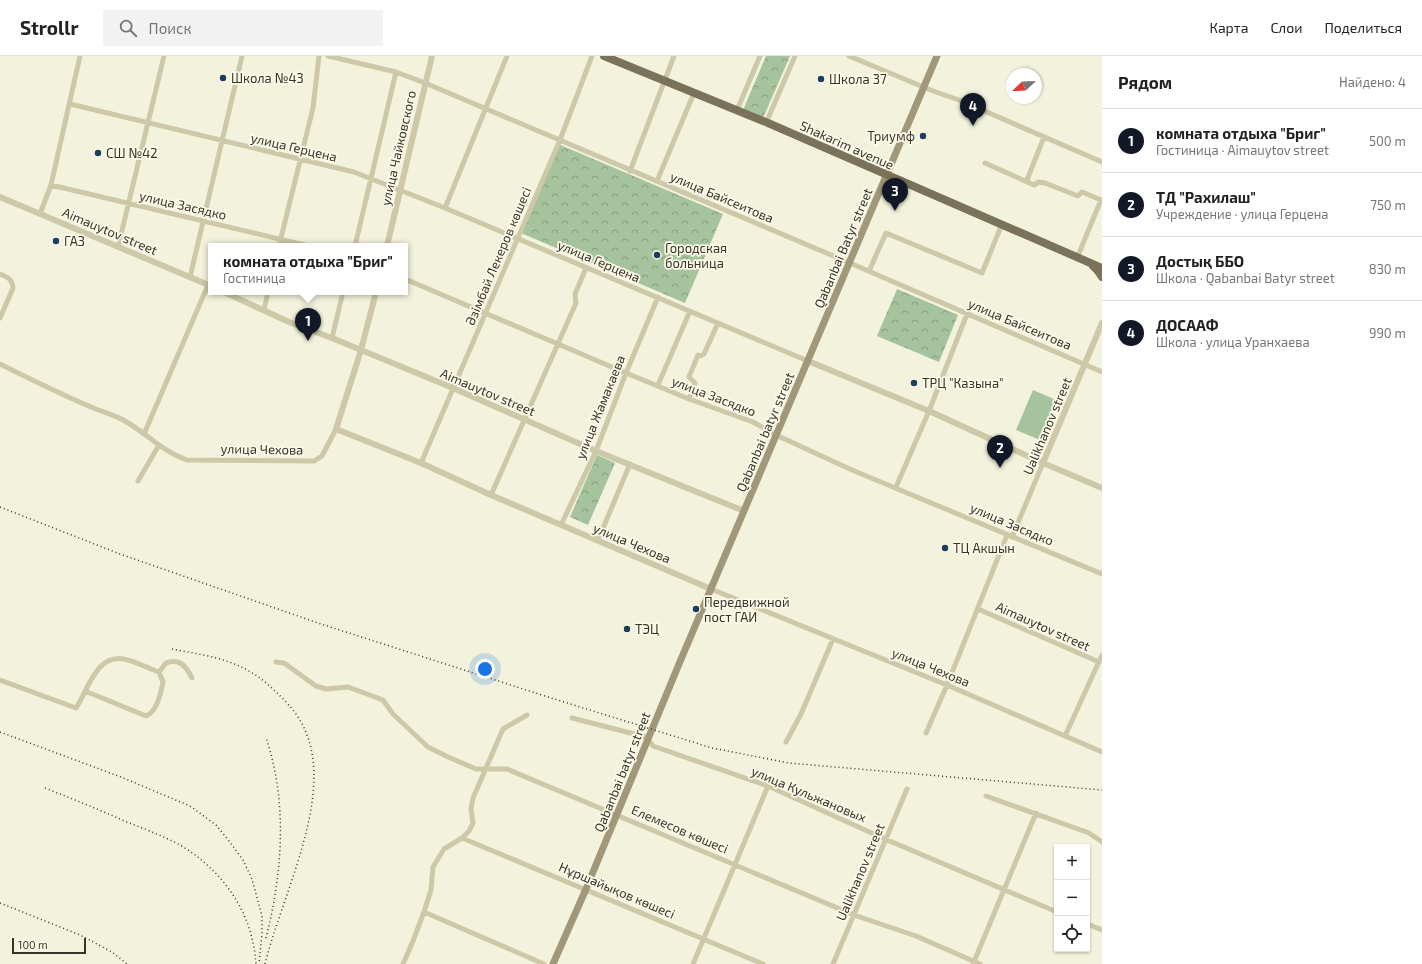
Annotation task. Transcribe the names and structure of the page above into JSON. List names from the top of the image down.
{
  "streets": {
    "main road": ["Shakarim avenue", "Qabanbai Batyr street", "Qabanbai batyr street"],
    "street": [
      "улица Герцена",
      "улица Чайковского",
      "улица Байсеитова",
      "улица Засядко",
      "Aimauytov street",
      "Әзімбай Лекеров көшесі",
      "улица Жамакаева",
      "Ualikhanov street",
      "улица Чехова",
      "улица Кульжановых",
      "Елемесов көшесі",
      "Нұршайықов көшесі"
    ]
  },
  "crossings": [
    ["Shakarim avenue", "Qabanbai Batyr street"],
    ["улица Герцена", "улица Чайковского"],
    ["улица Герцена", "Qabanbai Batyr street"],
    ["улица Герцена", "Әзімбай Лекеров көшесі"],
    ["улица Герцена", "улица Жамакаева"],
    ["улица Герцена", "Ualikhanov street"],
    ["улица Герцена", "Qabanbai batyr street"],
    ["улица Чайковского", "улица Байсеитова"],
    ["улица Байсеитова", "Qabanbai Batyr street"],
    ["улица Байсеитова", "Әзімбай Лекеров көшесі"],
    ["улица Байсеитова", "Ualikhanov street"],
    ["улица Засядко", "Әзімбай Лекеров көшесі"],
    ["улица Засядко", "улица Жамакаева"],
    ["улица Засядко", "Ualikhanov street"],
    ["улица Засядко", "Qabanbai batyr street"],
    ["Aimauytov street", "Әзімбай Лекеров көшесі"],
    ["Aimauytov street", "улица Жамакаева"],
    ["Aimauytov street", "Ualikhanov street"],
    ["Aimauytov street", "Qabanbai batyr street"],
    ["Qabanbai Batyr street", "Qabanbai batyr street"],
    ["Әзімбай Лекеров көшесі", "улица Чехова"],
    ["улица Жамакаева", "улица Чехова"],
    ["Ualikhanov street", "улица Кульжановых"],
    ["Ualikhanov street", "Елемесов көшесі"],
    ["Qabanbai batyr street", "улица Чехова"],
    ["Qabanbai batyr street", "улица Кульжановых"],
    ["Qabanbai batyr street", "Елемесов көшесі"],
    ["Qabanbai batyr street", "Нұршайықов көшесі"]
  ],
  "places": [
    "Школа №43",
    "Школа 37",
    "Триумф",
    "СШ №42",
    "ГАЗ",
    "Городская больница",
    "ТРЦ \"Казына\"",
    "ТЦ Акшын",
    "Передвижной пост ГАИ",
    "ТЭЦ"
  ],
  "scale_bar": "100 m",
  "north": "bottom left",
  "page": {
    "header": "Strollr",
    "search": "Поиск",
    "nav": ["Карта", "Слои", "Поделиться"],
    "heading": ["Рядом", "Найдено: 4"],
    "pins": [
      "4",
      "3",
      "1",
      "2"
    ],
    "list": [
      {
        "mark": "1",
        "name": "комната отдыха \"Бриг\"",
        "note": "Гостиница · Aimauytov street",
        "value": "500 m"
      },
      {
        "mark": "2",
        "name": "ТД \"Рахилаш\"",
        "note": "Учреждение · улица Герцена",
        "value": "750 m"
      },
      {
        "mark": "3",
        "name": "Достық ББО",
        "note": "Школа · Qabanbai Batyr street",
        "value": "830 m"
      },
      {
        "mark": "4",
        "name": "ДОСААФ",
        "note": "Школа · улица Уранхаева",
        "value": "990 m"
      }
    ],
    "popup": ["комната отдыха \"Бриг\"", "Гостиница"],
    "map_buttons": ["+", "−"],
    "scale": "100 m"
  }
}
